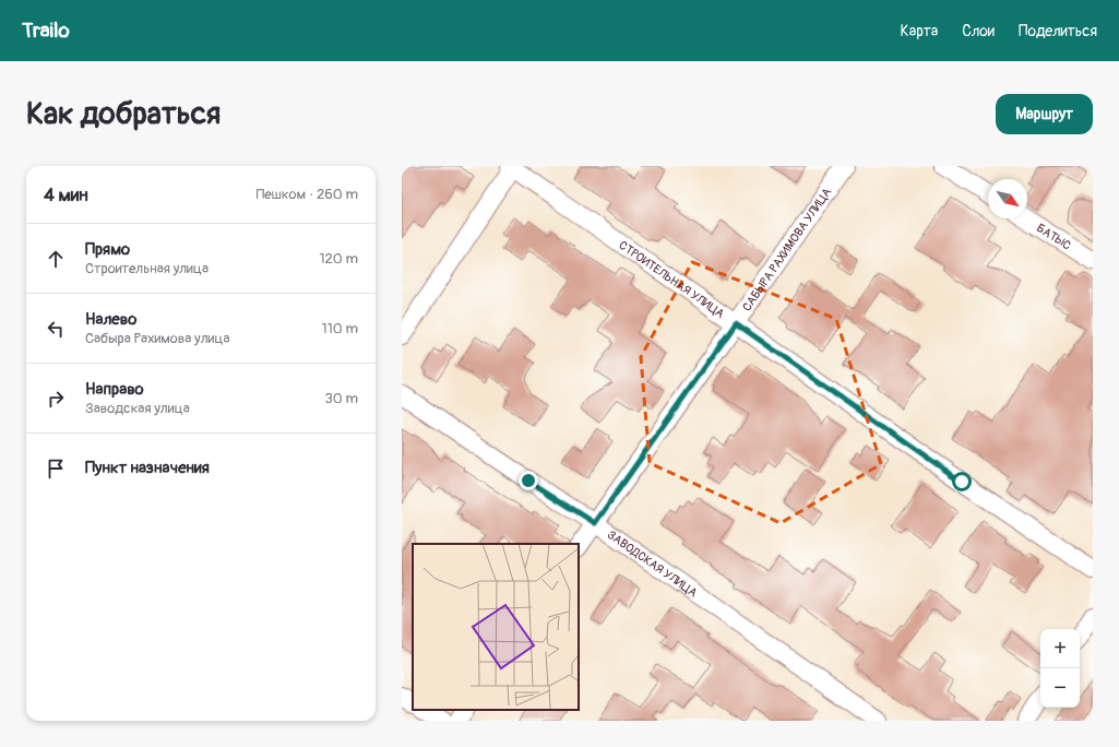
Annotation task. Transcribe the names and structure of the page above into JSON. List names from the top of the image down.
{
  "streets": {
    "street": [
      "БАТЫС",
      "САБЫРА РАХИМОВА УЛИЦА",
      "СТРОИТЕЛЬНАЯ УЛИЦА",
      "ЗАВОДСКАЯ УЛИЦА"
    ]
  },
  "crossings": [
    ["САБЫРА РАХИМОВА УЛИЦА", "СТРОИТЕЛЬНАЯ УЛИЦА"],
    ["САБЫРА РАХИМОВА УЛИЦА", "ЗАВОДСКАЯ УЛИЦА"]
  ],
  "north": "bottom right",
  "page": {
    "header": "Trailo",
    "nav": ["Карта", "Слои", "Поделиться"],
    "buttons": "Маршрут",
    "title": "Как добраться",
    "heading": ["4 мин", "Пешком · 260 m"],
    "list": [
      ["Прямо", "Строительная улица", "120 m"],
      ["Налево", "Сабыра Рахимова улица", "110 m"],
      ["Направо", "Заводская улица", "30 m"],
      "Пункт назначения"
    ],
    "map_buttons": ["+", "−"]
  }
}
